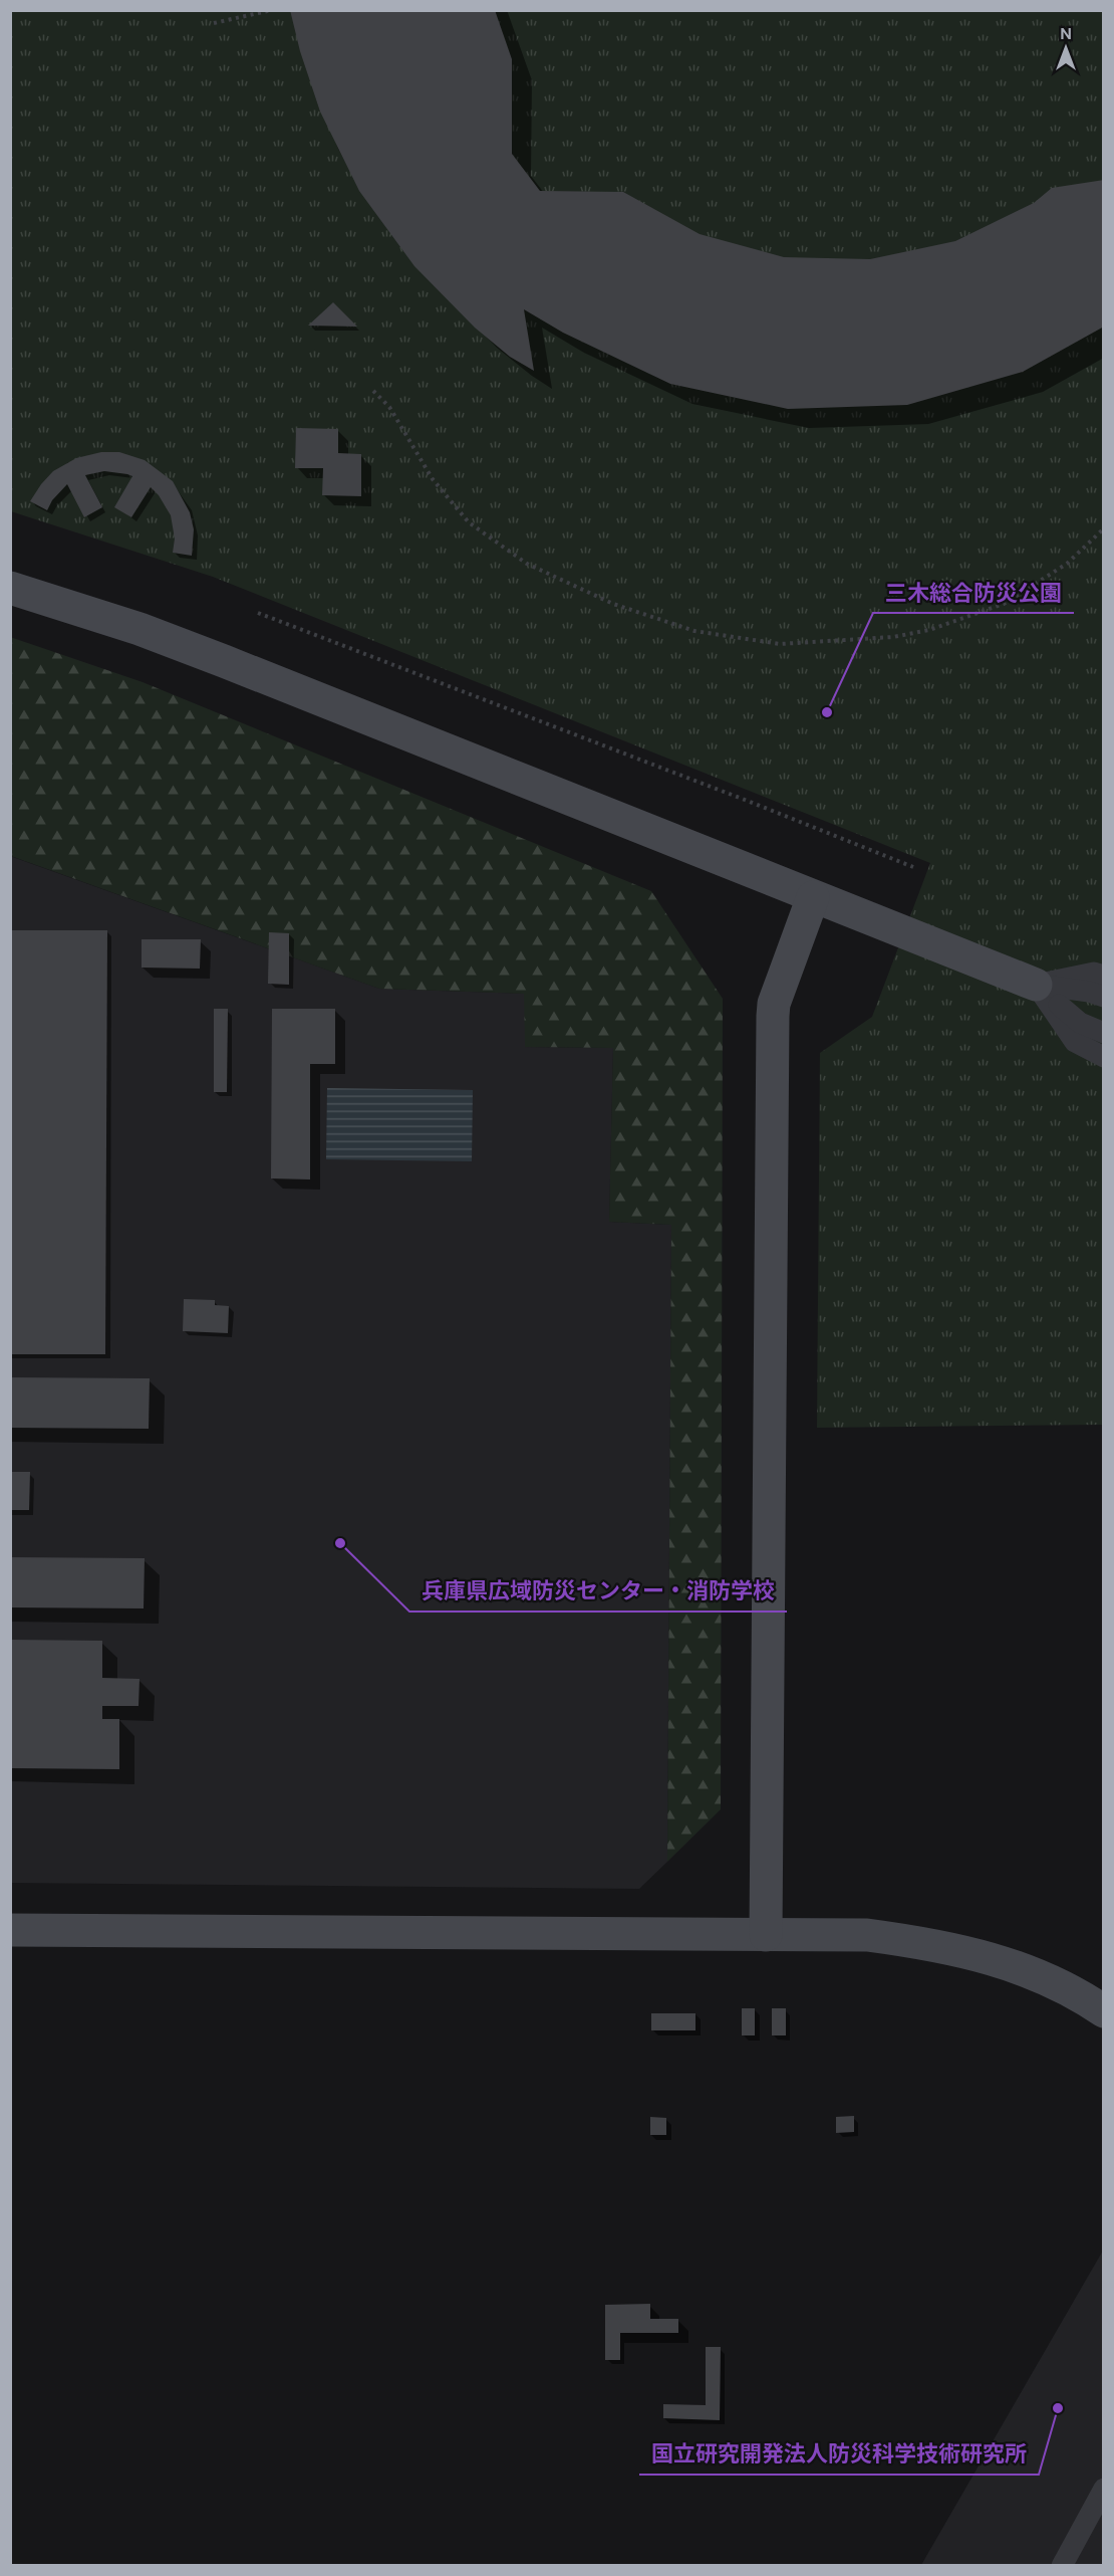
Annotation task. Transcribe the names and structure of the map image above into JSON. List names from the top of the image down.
{
  "places": ["三木総合防災公園", "兵庫県広域防災センター・消防学校", "国立研究開発法人防災科学技術研究所"],
  "north": "top"
}
